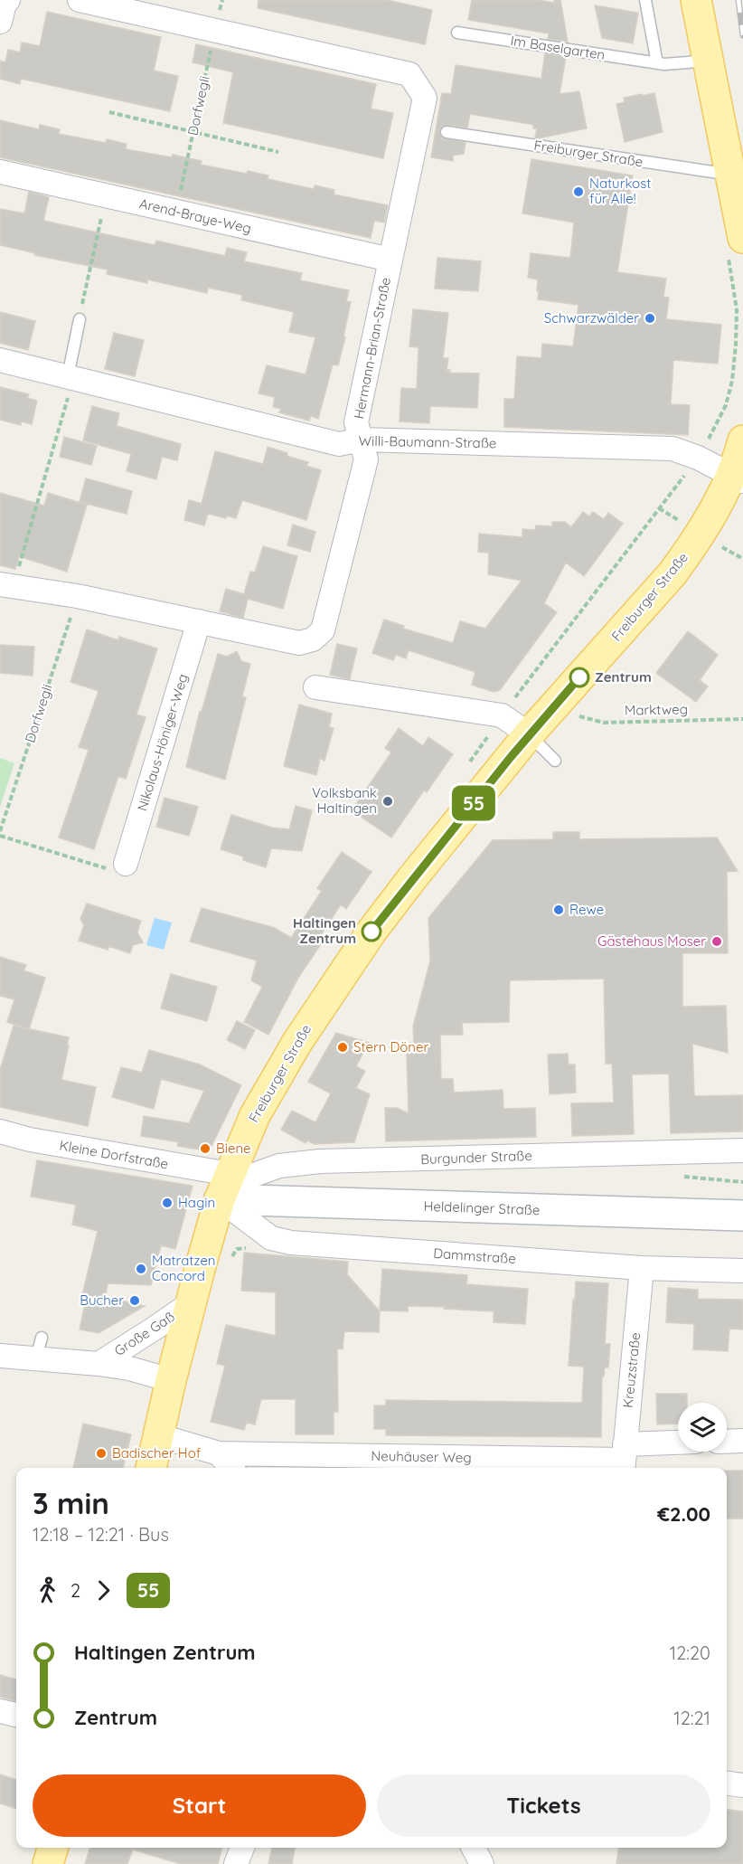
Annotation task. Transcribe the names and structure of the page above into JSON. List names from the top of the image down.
{
  "streets": {
    "main road": ["Freiburger Straße"],
    "street": [
      "Arend-Braye-Weg",
      "Hermann-Brian-Straße",
      "Willi-Baumann-Straße",
      "Nikolaus-Höniger-Weg",
      "Kleine Dorfstraße",
      "Burgunder Straße",
      "Heldelinger Straße",
      "Dammstraße",
      "Große Gaß",
      "Kreuzstraße",
      "Neuhäuser Weg"
    ],
    "lane": ["Im Baselgarten"],
    "path": ["Dorfwegli", "Marktweg"]
  },
  "crossings": [
    ["Dorfwegli", "Arend-Braye-Weg"],
    ["Dorfwegli", "Hermann-Brian-Straße"],
    ["Freiburger Straße", "Willi-Baumann-Straße"],
    ["Freiburger Straße", "Kleine Dorfstraße"],
    ["Freiburger Straße", "Burgunder Straße"],
    ["Freiburger Straße", "Heldelinger Straße"],
    ["Freiburger Straße", "Dammstraße"],
    ["Freiburger Straße", "Große Gaß"],
    ["Freiburger Straße", "Neuhäuser Weg"],
    ["Arend-Braye-Weg", "Hermann-Brian-Straße"],
    ["Hermann-Brian-Straße", "Willi-Baumann-Straße"],
    ["Hermann-Brian-Straße", "Nikolaus-Höniger-Weg"],
    ["Kleine Dorfstraße", "Burgunder Straße"],
    ["Kleine Dorfstraße", "Heldelinger Straße"],
    ["Kleine Dorfstraße", "Dammstraße"],
    ["Burgunder Straße", "Heldelinger Straße"],
    ["Burgunder Straße", "Dammstraße"],
    ["Heldelinger Straße", "Dammstraße"],
    ["Dammstraße", "Kreuzstraße"],
    ["Kreuzstraße", "Neuhäuser Weg"]
  ],
  "places": [
    "Naturkost für Alle!",
    "Schwarzwälder",
    "Zentrum",
    "Volksbank Haltingen",
    "Rewe",
    "Haltingen Zentrum",
    "Gästehaus Moser",
    "Stern Döner",
    "Biene",
    "Hagin",
    "Matratzen Concord",
    "Bucher",
    "Badischer Hof"
  ],
  "lines": ["bus line 55"],
  "page": {
    "on_map": "55",
    "heading": ["3 min", "12:18 – 12:21 · Bus", "€2.00"],
    "legs": ["2", "55"],
    "list": [
      {
        "name": "Haltingen Zentrum",
        "value": "12:20"
      },
      {
        "name": "Zentrum",
        "value": "12:21"
      }
    ],
    "buttons": ["Start", "Tickets"]
  }
}
